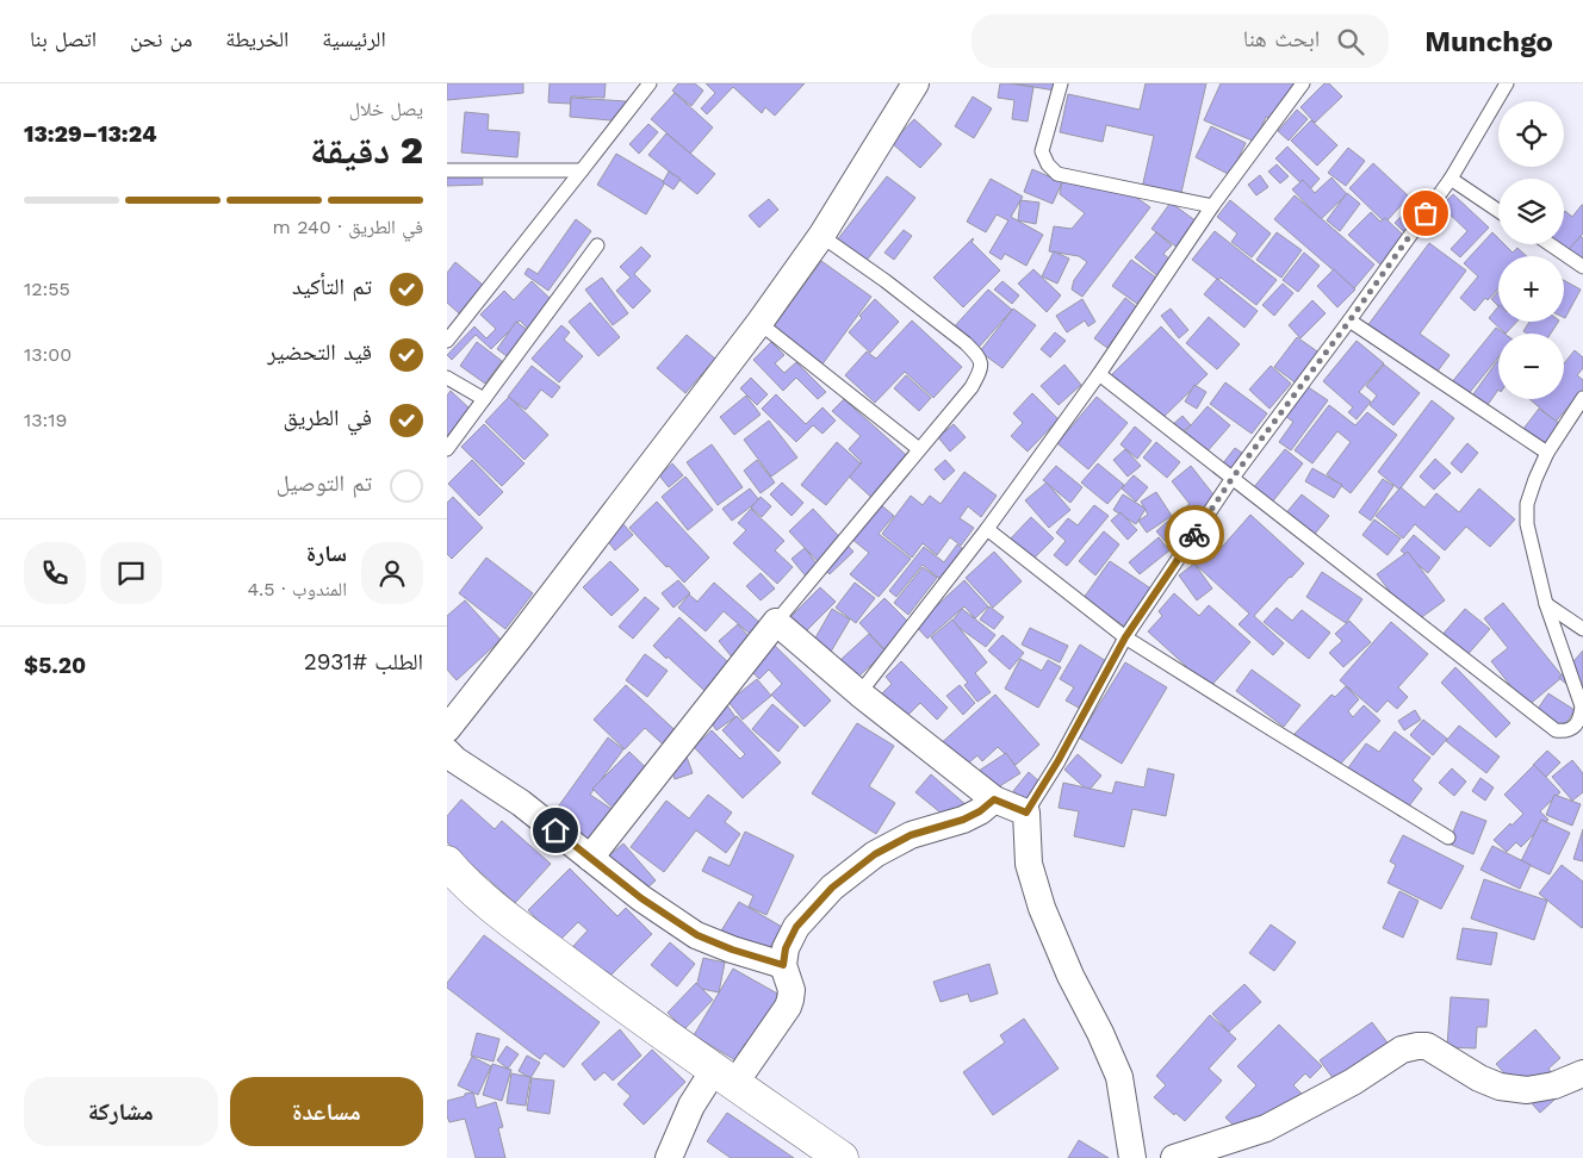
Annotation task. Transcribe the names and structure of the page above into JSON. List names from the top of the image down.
{
  "page": {
    "header": "Munchgo",
    "search": "ابحث هنا",
    "nav": [
      "الرئيسية",
      "الخريطة",
      "من نحن",
      "اتصل بنا"
    ],
    "heading": ["2 دقيقة", "يصل خلال", "13:24–13:29"],
    "panel": [
      "سارة",
      "المندوب · 4.5",
      "الطلب #2931",
      "$5.20"
    ],
    "map_buttons": ["+", "−"],
    "bar": "في الطريق · 240 m",
    "list": [
      ["تم التأكيد", "12:55"],
      ["قيد التحضير", "13:00"],
      ["في الطريق", "13:19"],
      "تم التوصيل"
    ],
    "buttons": ["مساعدة", "مشاركة"]
  }
}
